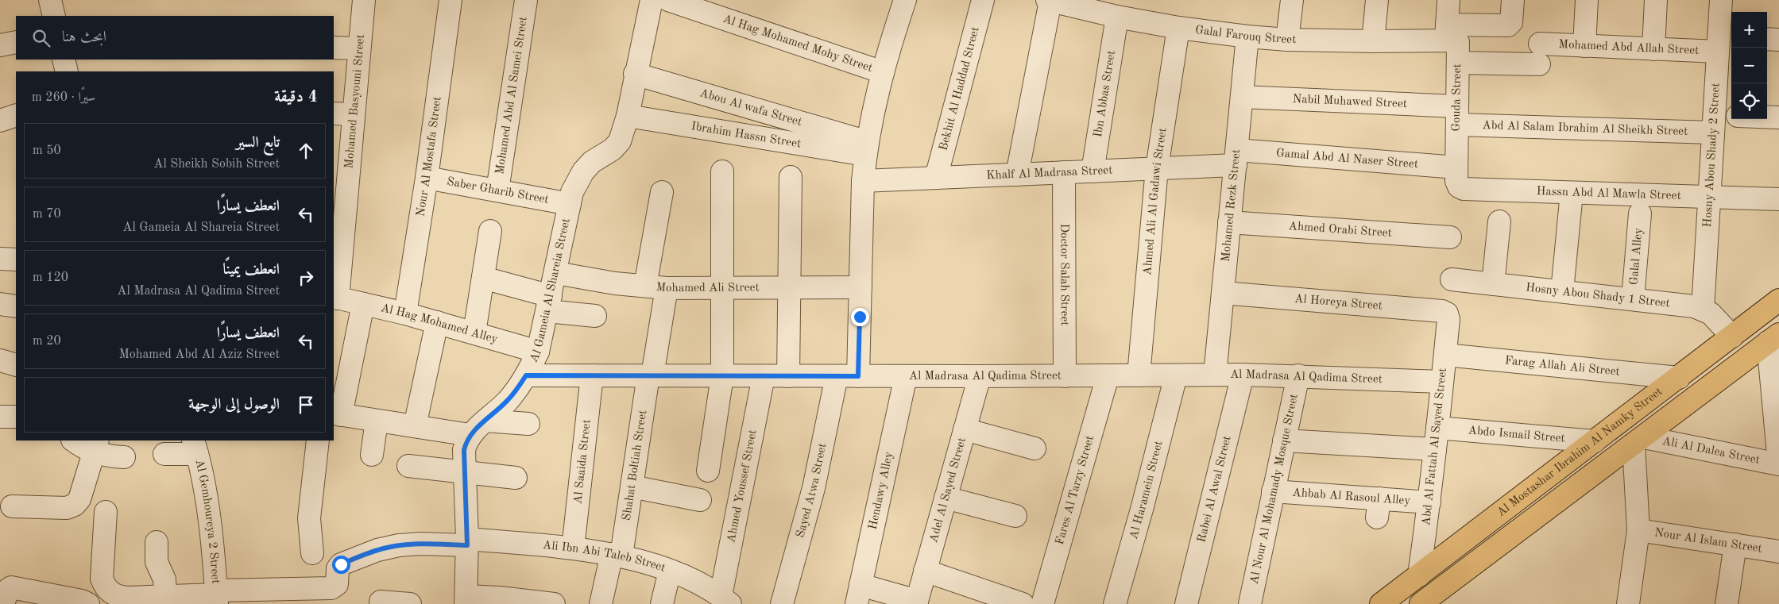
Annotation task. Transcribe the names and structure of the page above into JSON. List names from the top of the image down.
{
  "streets": {
    "main road": ["Al Mostashar Ibrahim Al Namky Street"],
    "street": [
      "Galal Farouq Street",
      "Al Hag Mohamed Mohy Street",
      "Mohamed Abd Allah Street",
      "Bekhit Al Haddad Street",
      "Ibn Abbas Street",
      "Mohamed Abd Al Samei Street",
      "Gouda Street",
      "Mohamed Basyouni Street",
      "Nabil Muhawed Street",
      "Abou Al wafa Street",
      "Abd Al Salam Ibrahim Al Sheikh Street",
      "Ibrahim Hassn Street",
      "Hosny Abou Shady 2 Street",
      "Nour Al Mostafa Street",
      "Gamal Abd Al Naser Street",
      "Khalf Al Madrasa Street",
      "Saber Gharib Street",
      "Hassn Abd Al Mawla Street",
      "Ahmed Ali Al Gadawi Street",
      "Mohamed Rezk Street",
      "Ahmed Orabi Street",
      "Galal Alley",
      "Doctor Salah Street",
      "Mohamed Ali Street",
      "Al Gameia Al Shareia Street",
      "Hosny Abou Shady 1 Street",
      "Al Horeya Street",
      "Al Hag Mohamed Alley",
      "Farag Allah Ali Street",
      "Al Madrasa Al Qadima Street",
      "Abdo Ismail Street",
      "Abd Al Fattah Al Sayed Street",
      "Ali Al Dalea Street",
      "Al Saaida Street",
      "Shahat Boltiah Street",
      "Ahmed Youssef Street",
      "Fares Al Tarzy Street",
      "Al Haramein Street",
      "Rabei Al Awal Street",
      "Al Nour Al Mohamady Mosque Street",
      "Sayed Atwa Street",
      "Hendawy Alley",
      "Adel Al Sayed Street",
      "Ahbab Al Rasoul Alley",
      "Al Gemhoureya 2 Street",
      "Nour Al Islam Street",
      "Ali Ibn Abi Taleb Street"
    ]
  },
  "crossings": [
    ["Galal Farouq Street", "Ibn Abbas Street"],
    ["Galal Farouq Street", "Gouda Street"],
    ["Galal Farouq Street", "Ahmed Ali Al Gadawi Street"],
    ["Galal Farouq Street", "Mohamed Rezk Street"],
    ["Mohamed Abd Allah Street", "Gouda Street"],
    ["Mohamed Abd Allah Street", "Hosny Abou Shady 2 Street"],
    ["Bekhit Al Haddad Street", "Khalf Al Madrasa Street"],
    ["Ibn Abbas Street", "Khalf Al Madrasa Street"],
    ["Mohamed Abd Al Samei Street", "Saber Gharib Street"],
    ["Gouda Street", "Nabil Muhawed Street"],
    ["Gouda Street", "Abd Al Salam Ibrahim Al Sheikh Street"],
    ["Gouda Street", "Gamal Abd Al Naser Street"],
    ["Gouda Street", "Hassn Abd Al Mawla Street"],
    ["Mohamed Basyouni Street", "Al Hag Mohamed Alley"],
    ["Nabil Muhawed Street", "Abd Al Salam Ibrahim Al Sheikh Street"],
    ["Nabil Muhawed Street", "Mohamed Rezk Street"],
    ["Abou Al wafa Street", "Ibrahim Hassn Street"],
    ["Abou Al wafa Street", "Al Gameia Al Shareia Street"],
    ["Abd Al Salam Ibrahim Al Sheikh Street", "Hosny Abou Shady 2 Street"],
    ["Ibrahim Hassn Street", "Al Gameia Al Shareia Street"],
    ["Hosny Abou Shady 2 Street", "Hassn Abd Al Mawla Street"],
    ["Hosny Abou Shady 2 Street", "Hosny Abou Shady 1 Street"],
    ["Nour Al Mostafa Street", "Saber Gharib Street"],
    ["Nour Al Mostafa Street", "Al Hag Mohamed Alley"],
    ["Gamal Abd Al Naser Street", "Khalf Al Madrasa Street"],
    ["Gamal Abd Al Naser Street", "Hassn Abd Al Mawla Street"],
    ["Gamal Abd Al Naser Street", "Mohamed Rezk Street"],
    ["Khalf Al Madrasa Street", "Ahmed Ali Al Gadawi Street"],
    ["Khalf Al Madrasa Street", "Mohamed Rezk Street"],
    ["Khalf Al Madrasa Street", "Doctor Salah Street"],
    ["Saber Gharib Street", "Al Gameia Al Shareia Street"],
    ["Ahmed Ali Al Gadawi Street", "Al Madrasa Al Qadima Street"],
    ["Mohamed Rezk Street", "Ahmed Orabi Street"],
    ["Mohamed Rezk Street", "Al Horeya Street"],
    ["Mohamed Rezk Street", "Al Madrasa Al Qadima Street"],
    ["Galal Alley", "Hosny Abou Shady 1 Street"],
    ["Doctor Salah Street", "Al Madrasa Al Qadima Street"],
    ["Mohamed Ali Street", "Al Gameia Al Shareia Street"],
    ["Mohamed Ali Street", "Shahat Boltiah Street"],
    ["Al Gameia Al Shareia Street", "Al Hag Mohamed Alley"],
    ["Al Gameia Al Shareia Street", "Al Madrasa Al Qadima Street"],
    ["Hosny Abou Shady 1 Street", "Al Mostashar Ibrahim Al Namky Street"],
    ["Al Horeya Street", "Abd Al Fattah Al Sayed Street"],
    ["Farag Allah Ali Street", "Abd Al Fattah Al Sayed Street"],
    ["Farag Allah Ali Street", "Al Mostashar Ibrahim Al Namky Street"],
    ["Al Madrasa Al Qadima Street", "Abd Al Fattah Al Sayed Street"],
    ["Al Madrasa Al Qadima Street", "Al Saaida Street"],
    ["Al Madrasa Al Qadima Street", "Shahat Boltiah Street"],
    ["Al Madrasa Al Qadima Street", "Ahmed Youssef Street"],
    ["Al Madrasa Al Qadima Street", "Fares Al Tarzy Street"],
    ["Al Madrasa Al Qadima Street", "Al Haramein Street"],
    ["Al Madrasa Al Qadima Street", "Rabei Al Awal Street"],
    ["Al Madrasa Al Qadima Street", "Al Nour Al Mohamady Mosque Street"],
    ["Al Madrasa Al Qadima Street", "Sayed Atwa Street"],
    ["Al Madrasa Al Qadima Street", "Hendawy Alley"],
    ["Al Madrasa Al Qadima Street", "Adel Al Sayed Street"],
    ["Abdo Ismail Street", "Abd Al Fattah Al Sayed Street"],
    ["Abdo Ismail Street", "Al Mostashar Ibrahim Al Namky Street"],
    ["Abd Al Fattah Al Sayed Street", "Al Mostashar Ibrahim Al Namky Street"],
    ["Abd Al Fattah Al Sayed Street", "Ahbab Al Rasoul Alley"],
    ["Al Saaida Street", "Ali Ibn Abi Taleb Street"],
    ["Shahat Boltiah Street", "Ali Ibn Abi Taleb Street"],
    ["Ahmed Youssef Street", "Ali Ibn Abi Taleb Street"],
    ["Al Nour Al Mohamady Mosque Street", "Ahbab Al Rasoul Alley"],
    ["Al Gemhoureya 2 Street", "Ali Ibn Abi Taleb Street"]
  ],
  "page": {
    "map_buttons": ["+", "−"],
    "search": "ابحث هنا",
    "heading": ["4 دقيقة", "سيرًا · 260 m"],
    "list": [
      ["تابع السير", "Al Sheikh Sobih Street", "50 m"],
      ["انعطف يسارًا", "Al Gameia Al Shareia Street", "70 m"],
      ["انعطف يمينًا", "Al Madrasa Al Qadima Street", "120 m"],
      ["انعطف يسارًا", "Mohamed Abd Al Aziz Street", "20 m"],
      "الوصول إلى الوجهة"
    ]
  }
}
